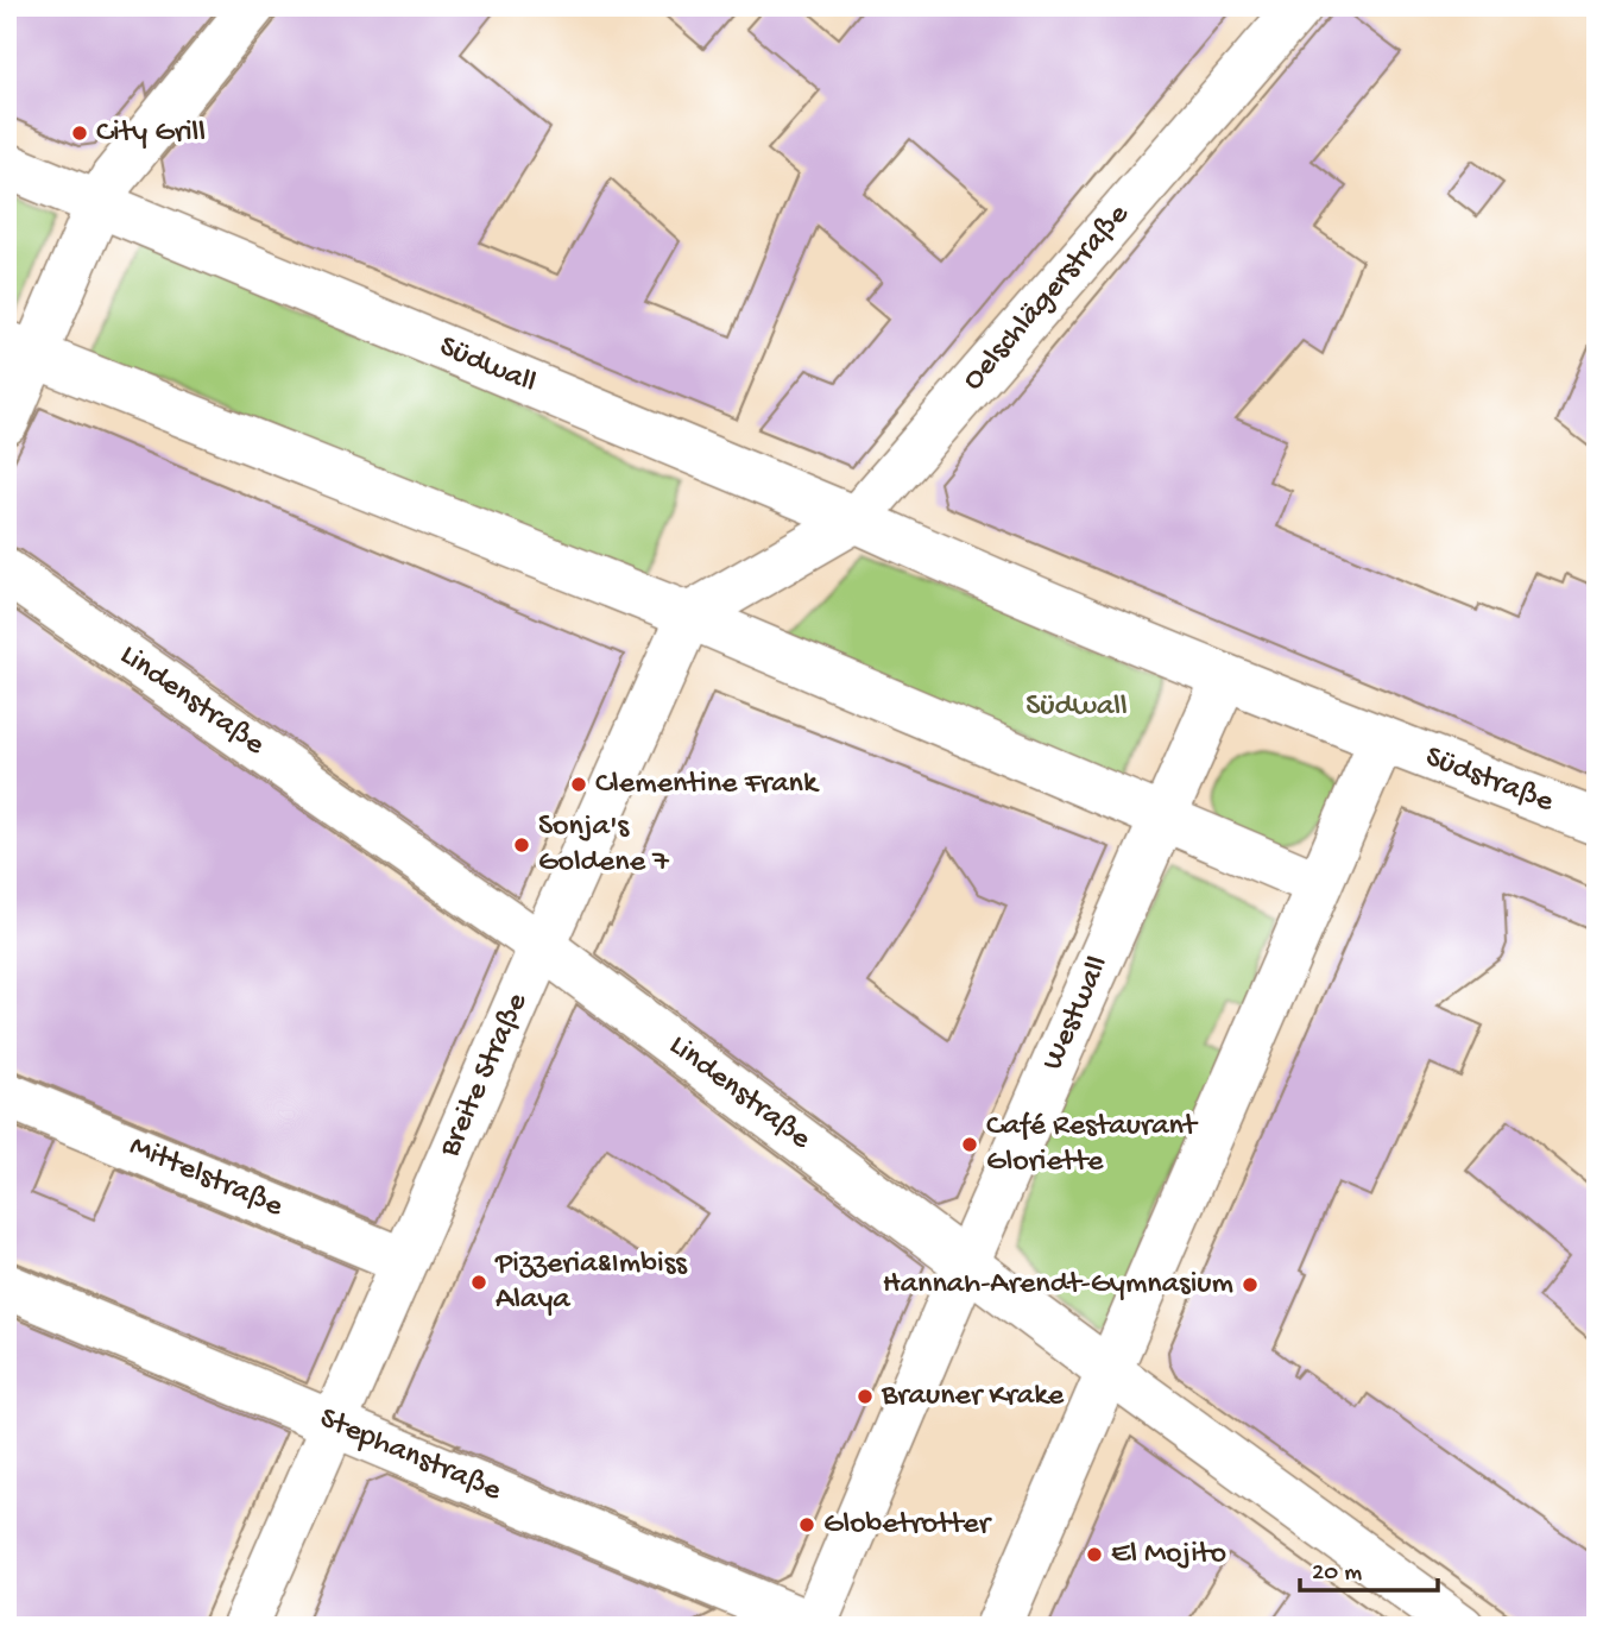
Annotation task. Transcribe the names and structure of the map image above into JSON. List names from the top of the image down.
{
  "streets": {
    "street": [
      "Oelschlägerstraße",
      "Südwall",
      "Lindenstraße",
      "Südstraße",
      "Westwall",
      "Breite Straße",
      "Mittelstraße",
      "Stephanstraße"
    ]
  },
  "crossings": [
    ["Oelschlägerstraße", "Südwall"],
    ["Oelschlägerstraße", "Breite Straße"],
    ["Südwall", "Südstraße"],
    ["Südwall", "Westwall"],
    ["Lindenstraße", "Westwall"],
    ["Lindenstraße", "Breite Straße"],
    ["Westwall", "Stephanstraße"],
    ["Breite Straße", "Mittelstraße"],
    ["Breite Straße", "Stephanstraße"]
  ],
  "parks": ["Südwall"],
  "places": [
    "City Grill",
    "Clementine Frank",
    "Sonja's Goldene 7",
    "Café Restaurant Gloriette",
    "Pizzeria&Imbiss Alaya",
    "Hannah-Arendt-Gymnasium",
    "Brauner Krake",
    "Globetrotter",
    "El Mojito"
  ],
  "scale_bar": "20 m"
}
